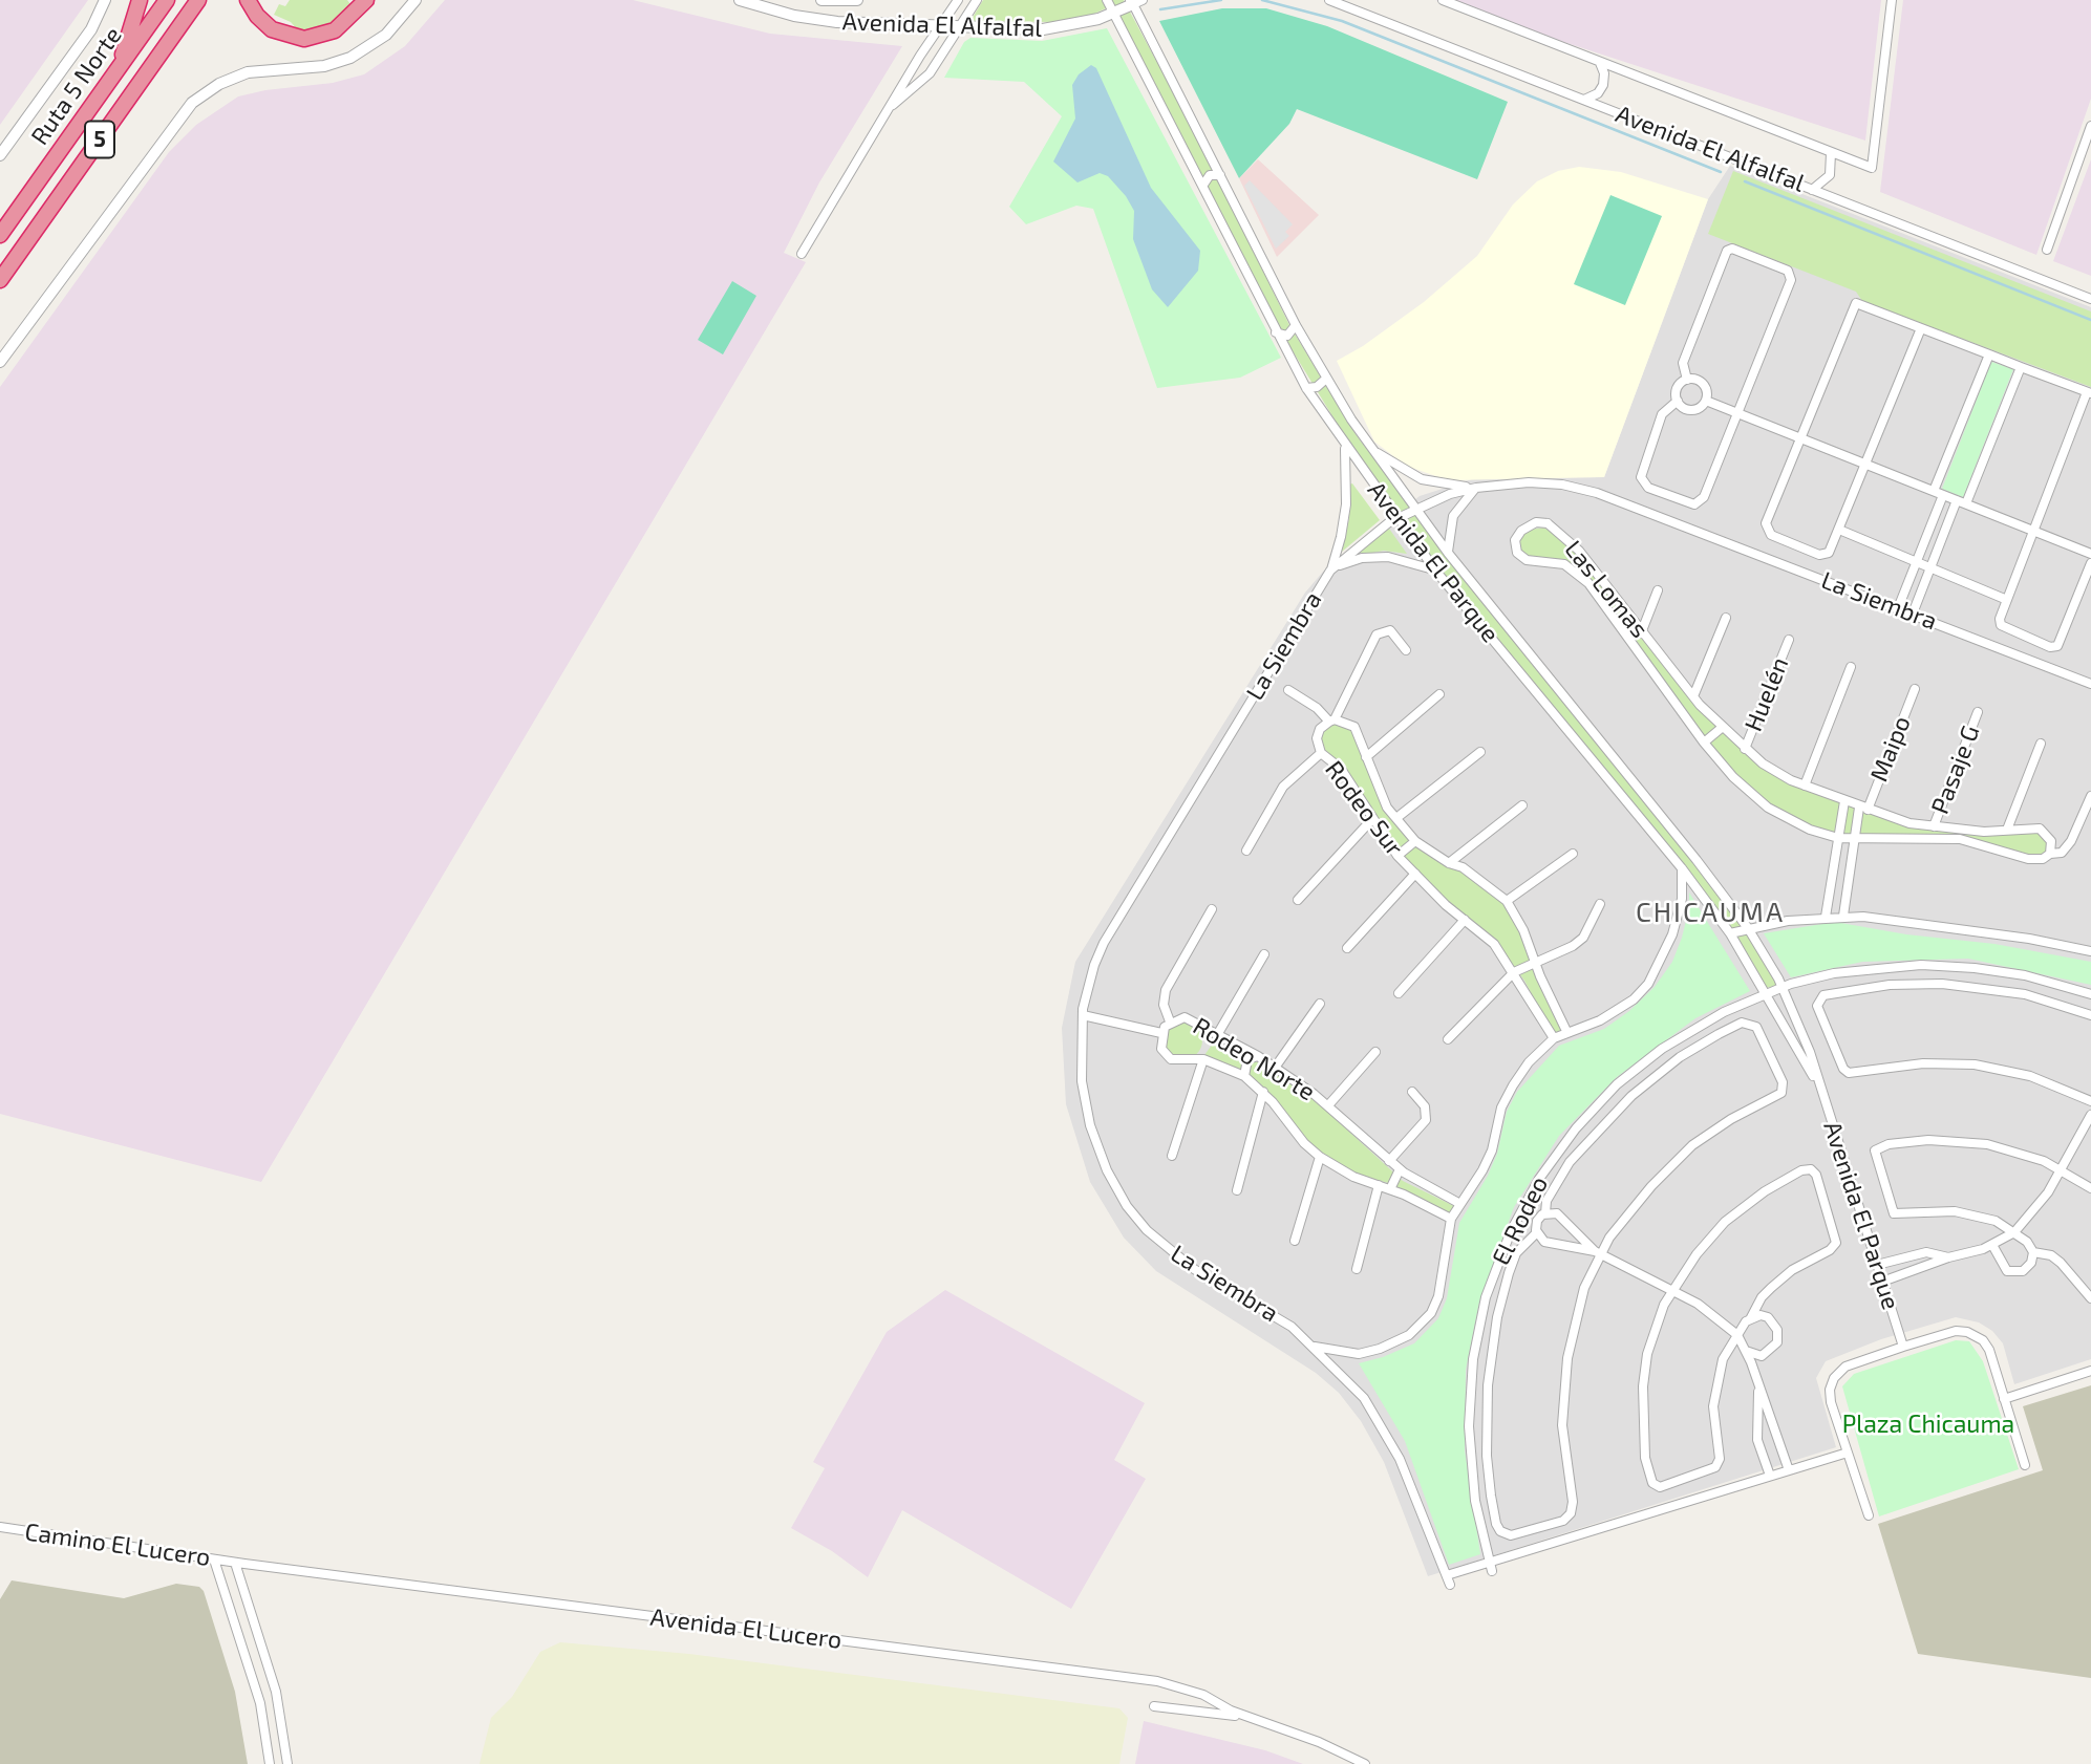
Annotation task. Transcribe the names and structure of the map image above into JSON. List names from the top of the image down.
{
  "streets": {
    "highway": ["Ruta 5 Norte", "5"],
    "street": [
      "Avenida El Alfalfal",
      "Avenida El Parque",
      "Las Lomas",
      "La Siembra",
      "Huelén",
      "Maipo",
      "Pasaje G",
      "Rodeo Sur",
      "Rodeo Norte",
      "El Rodeo",
      "Camino El Lucero",
      "Avenida El Lucero"
    ]
  },
  "crossings": [
    ["Avenida El Alfalfal", "Avenida El Parque"],
    ["Avenida El Parque", "La Siembra"],
    ["Avenida El Parque", "El Rodeo"],
    ["Las Lomas", "Huelén"],
    ["Las Lomas", "Maipo"],
    ["Las Lomas", "Pasaje G"],
    ["Camino El Lucero", "Avenida El Lucero"]
  ],
  "districts": ["CHICAUMA"],
  "parks": ["Plaza Chicauma"]
}
